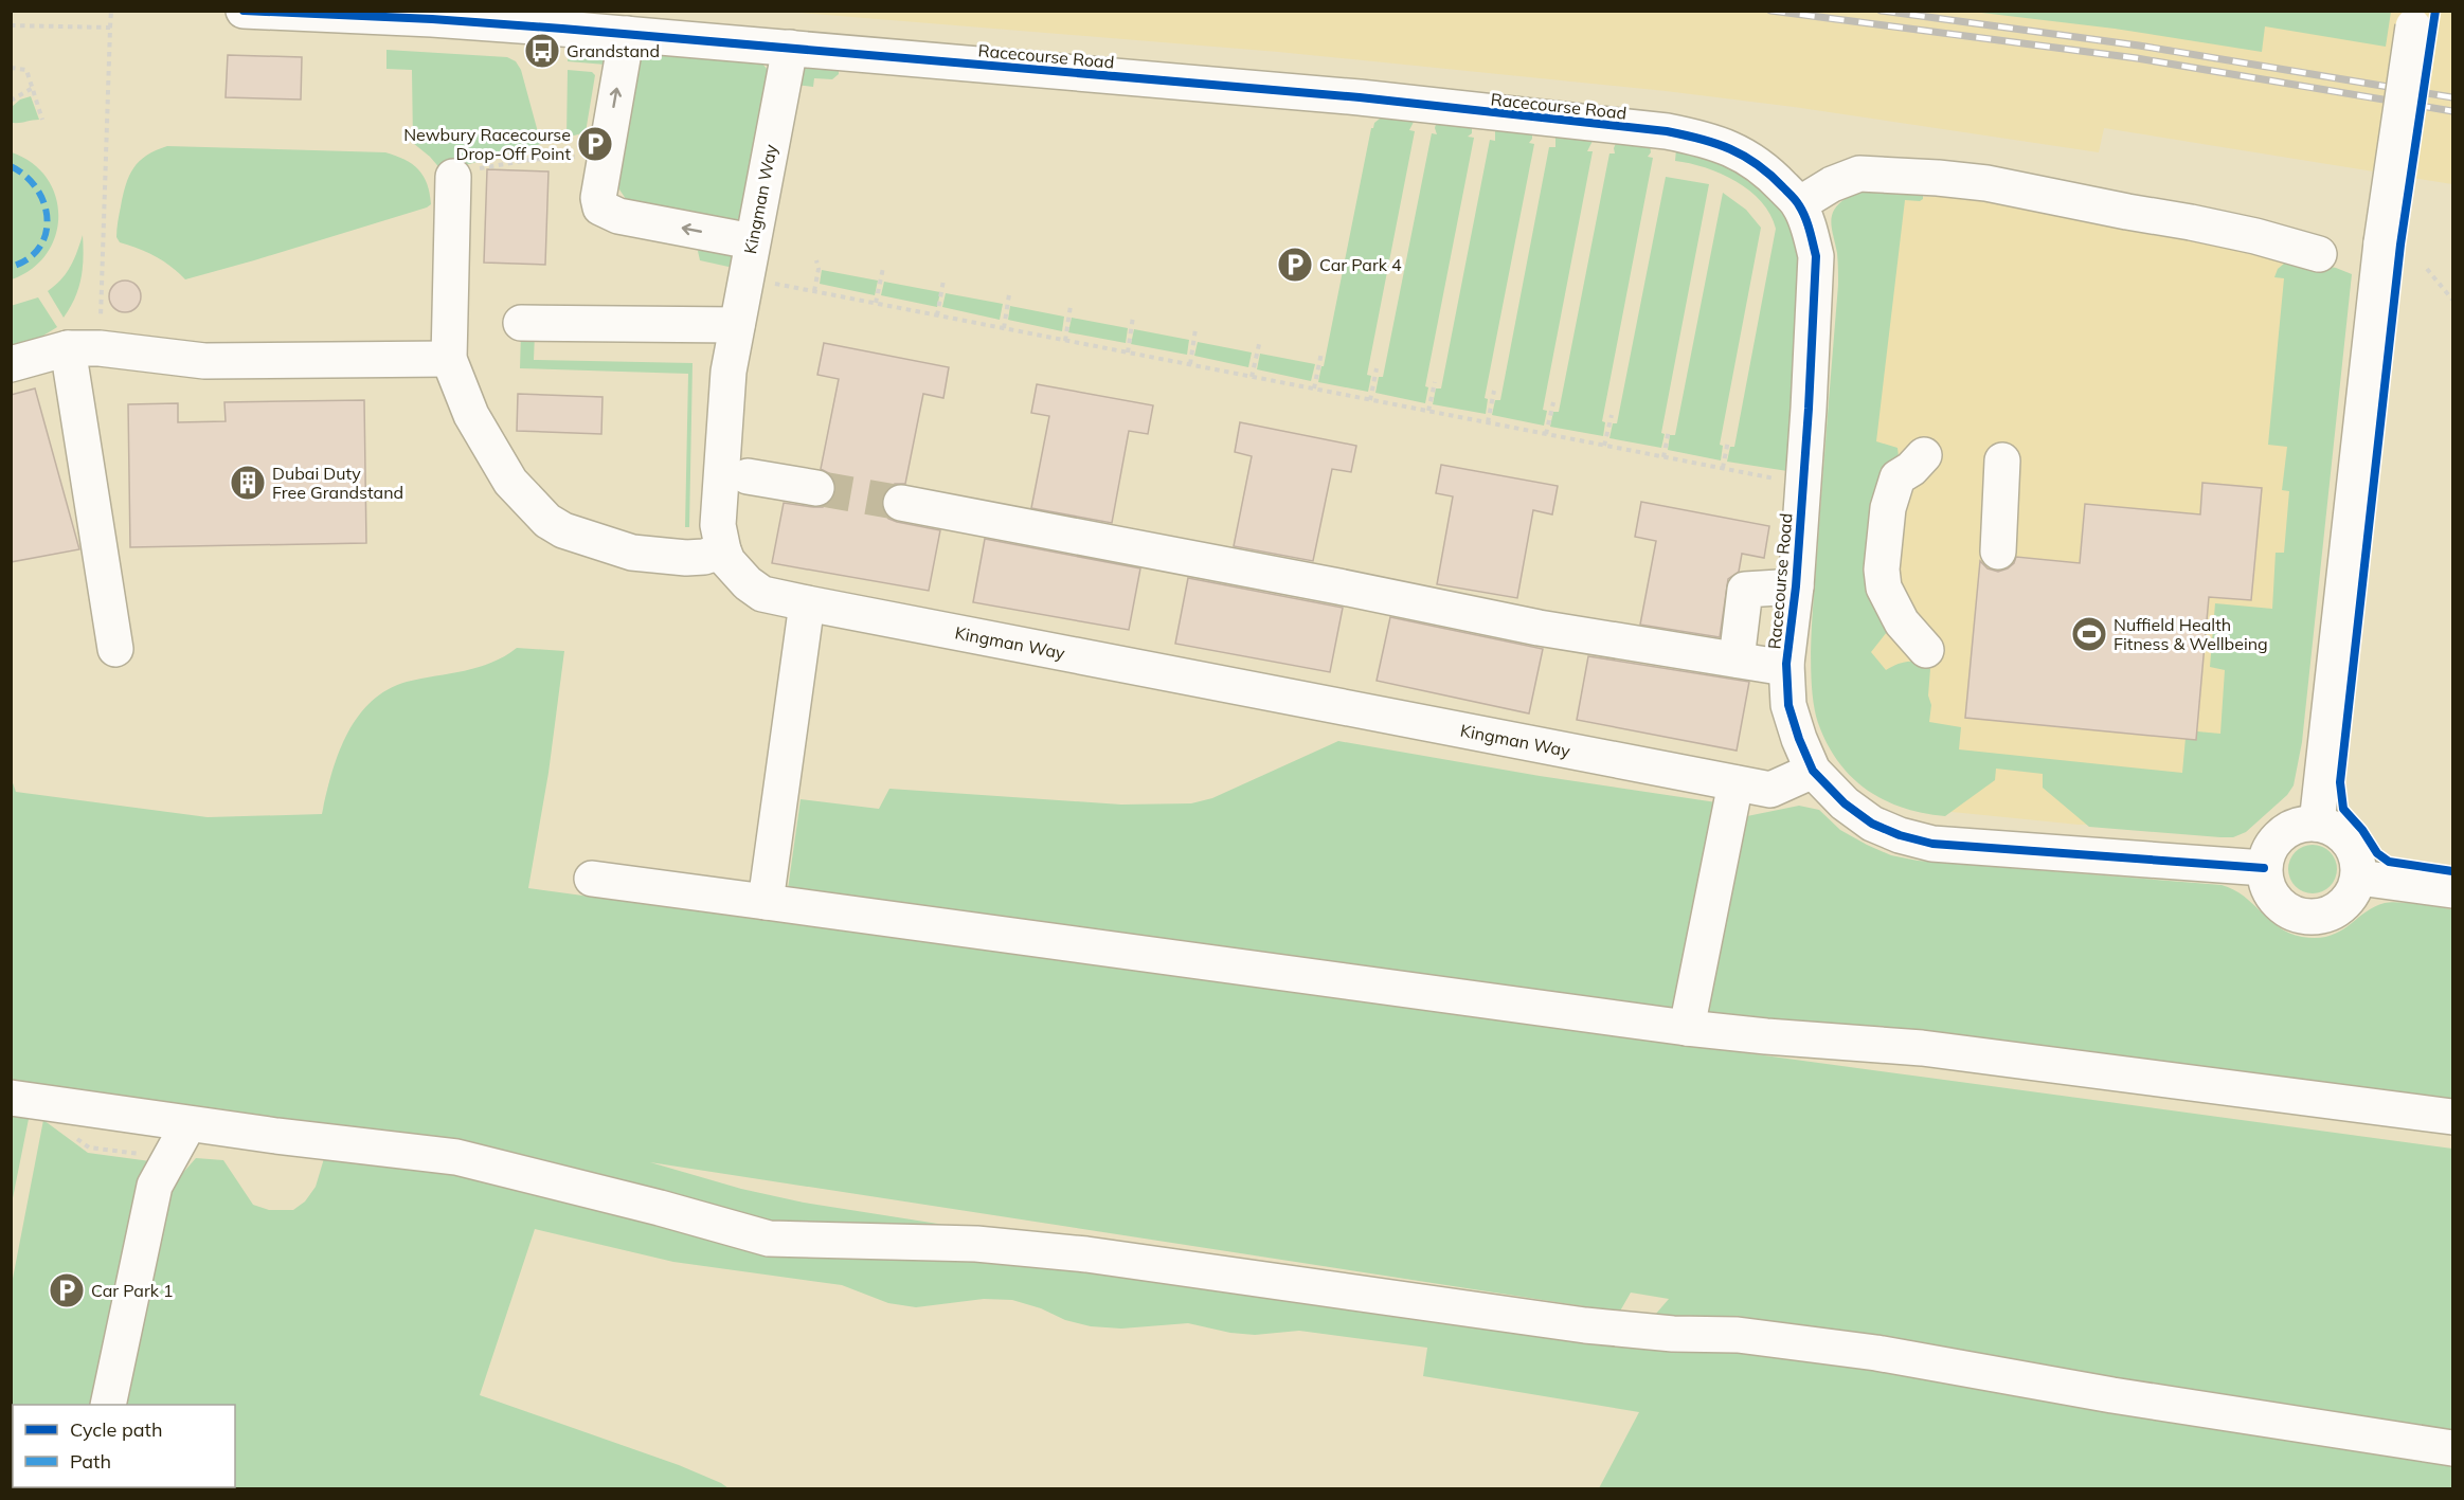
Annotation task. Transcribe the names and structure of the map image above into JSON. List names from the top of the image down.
{
  "streets": {
    "street": ["Racecourse Road", "Kingman Way"]
  },
  "crossings": [
    ["Racecourse Road", "Kingman Way"]
  ],
  "places": {
    "bus stop": ["Grandstand"],
    "parking": ["Newbury Racecourse Drop-Off Point", "Car Park 4", "Car Park 1"],
    "building": ["Dubai Duty Free Grandstand"],
    "sports": ["Nuffield Health Fitness & Wellbeing"]
  },
  "legend": ["Cycle path", "Path"]
}
